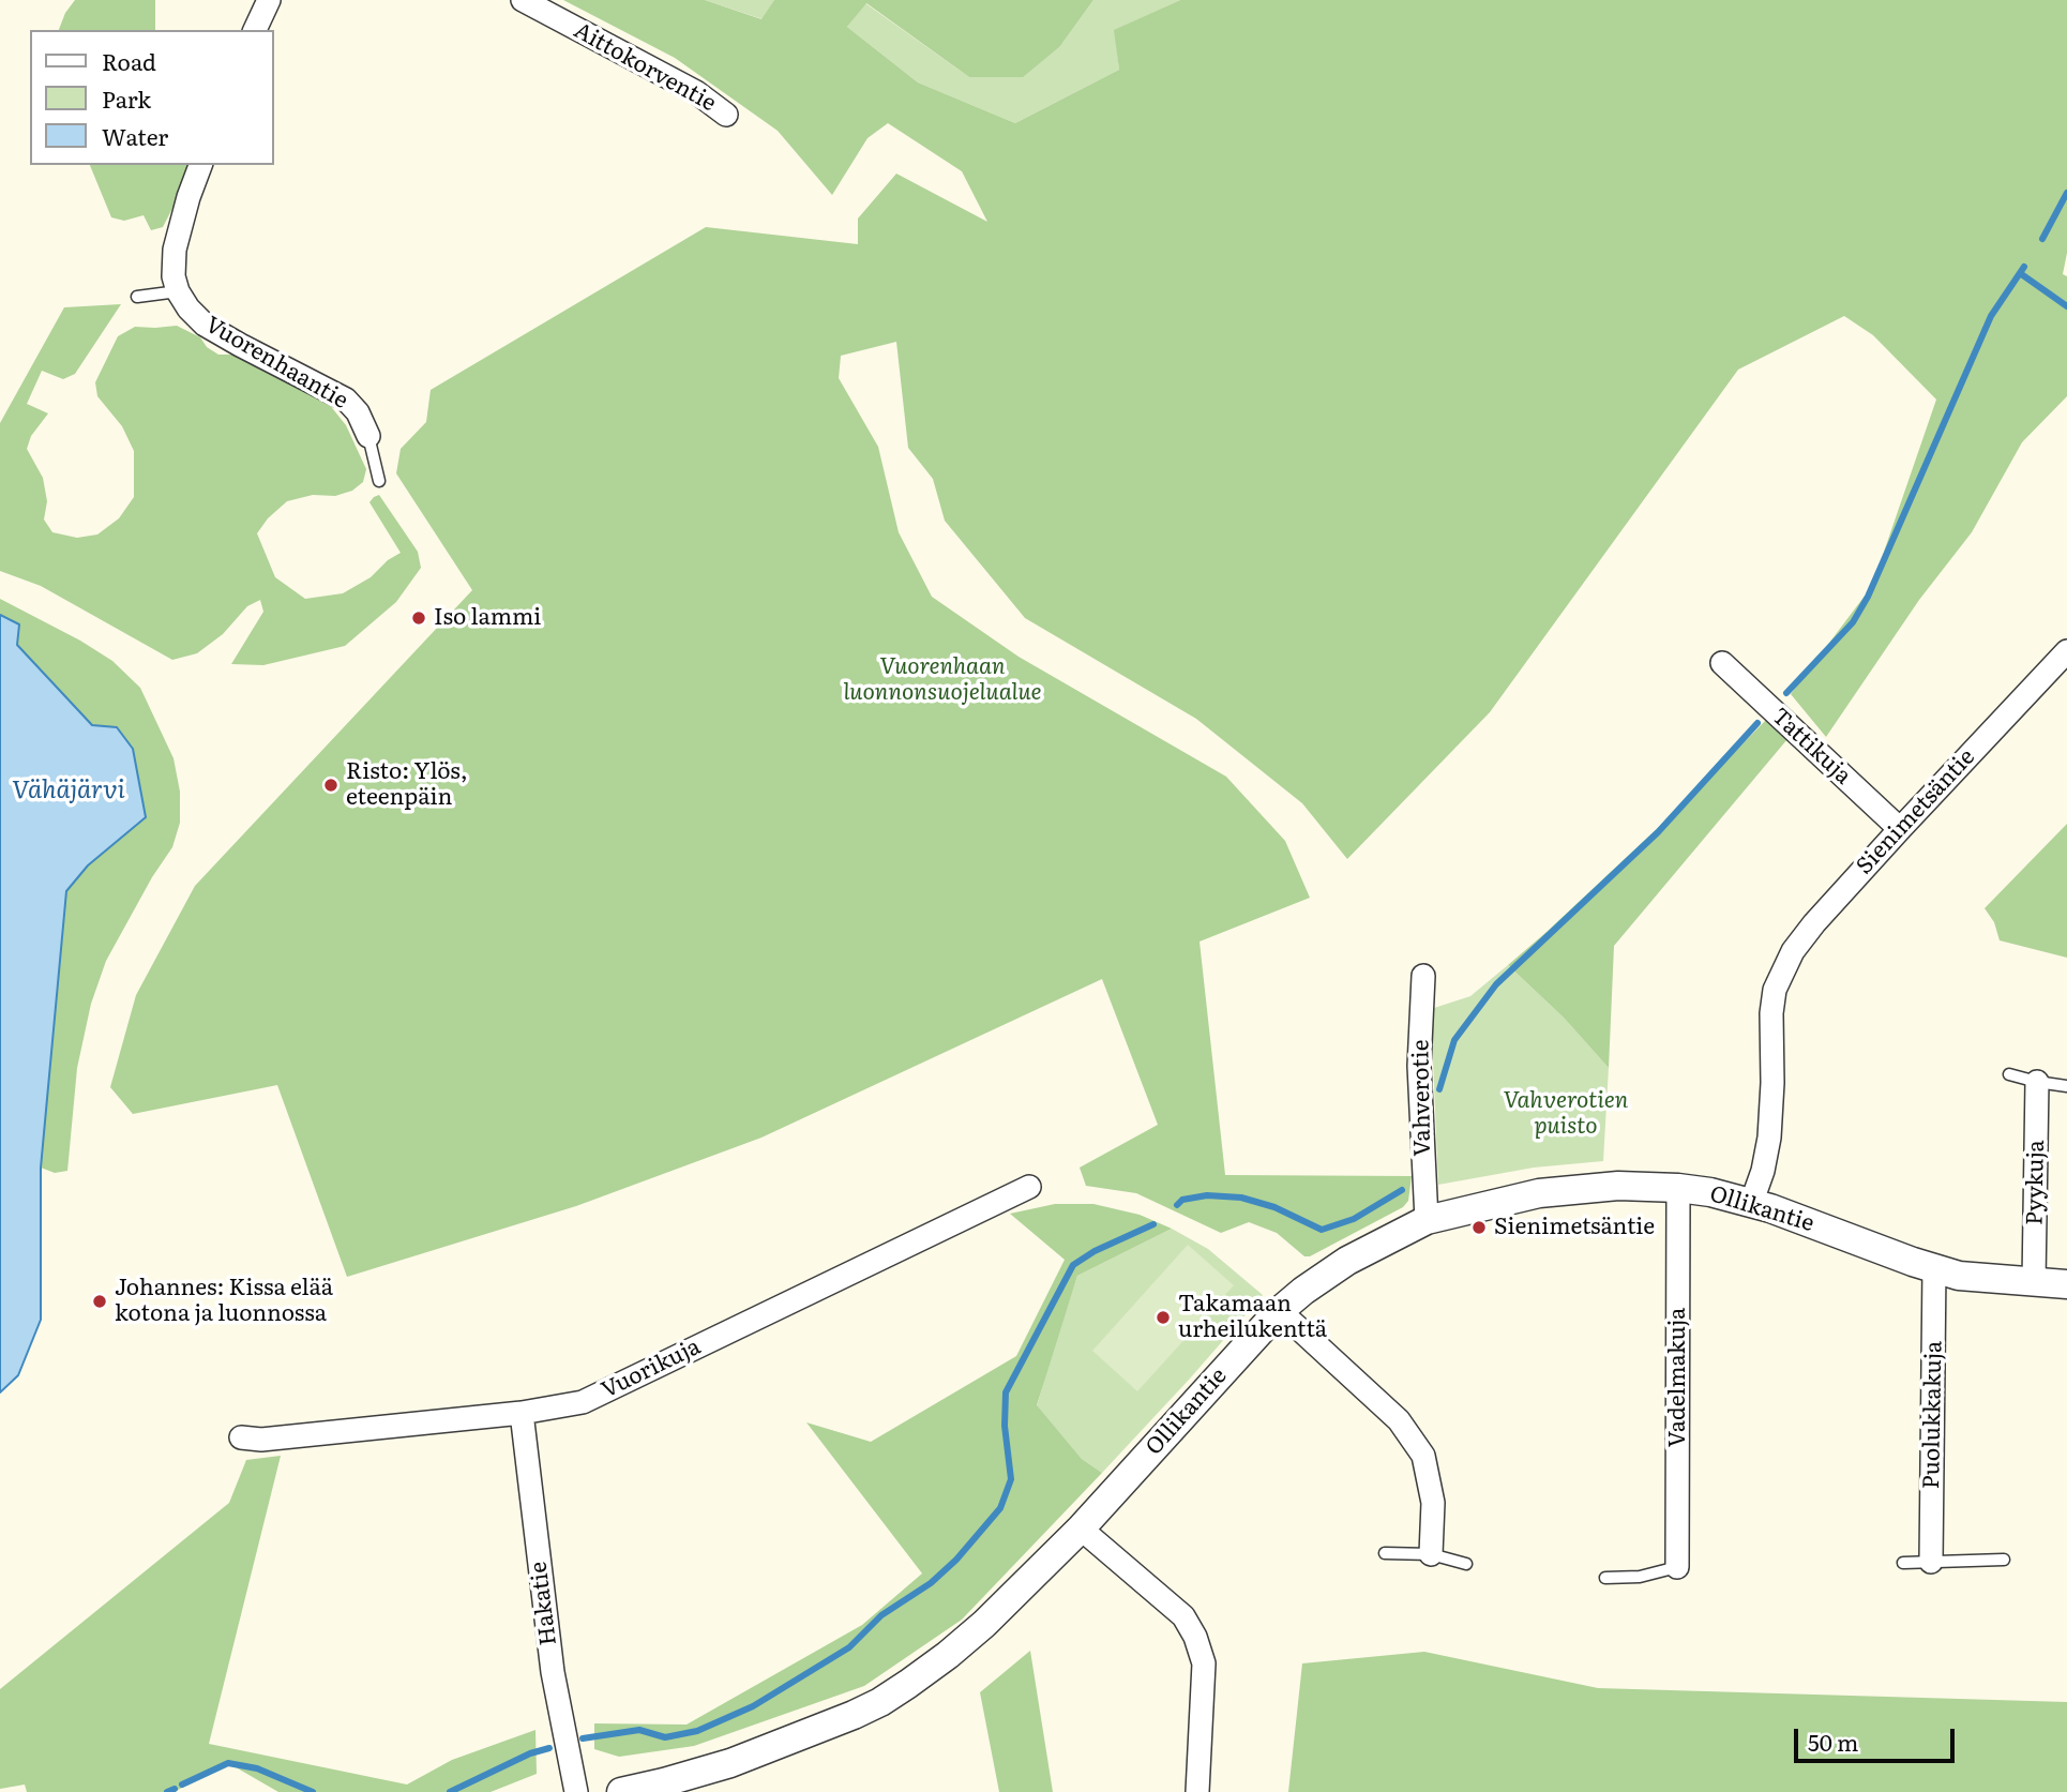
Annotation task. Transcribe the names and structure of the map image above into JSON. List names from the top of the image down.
{
  "streets": {
    "street": [
      "Aittokorventie",
      "Vuorenhaantie",
      "Tattikuja",
      "Sienimetsäntie",
      "Vahverotie",
      "Pyykuja",
      "Ollikantie",
      "Vuorikuja",
      "Vadelmakuja",
      "Puolukkakuja",
      "Hakatie"
    ]
  },
  "crossings": [
    ["Tattikuja", "Sienimetsäntie"],
    ["Sienimetsäntie", "Ollikantie"],
    ["Vahverotie", "Ollikantie"],
    ["Pyykuja", "Ollikantie"],
    ["Ollikantie", "Vadelmakuja"],
    ["Ollikantie", "Puolukkakuja"],
    ["Vuorikuja", "Hakatie"]
  ],
  "water": ["Vähäjärvi"],
  "parks": ["Vuorenhaan luonnonsuojelualue", "Vahverotien puisto"],
  "places": [
    "Iso lammi",
    "Risto: Ylös, eteenpäin",
    "Sienimetsäntie",
    "Johannes: Kissa elää kotona ja luonnossa",
    "Takamaan urheilukenttä"
  ],
  "legend": ["Road", "Park", "Water"],
  "scale_bar": "50 m"
}
